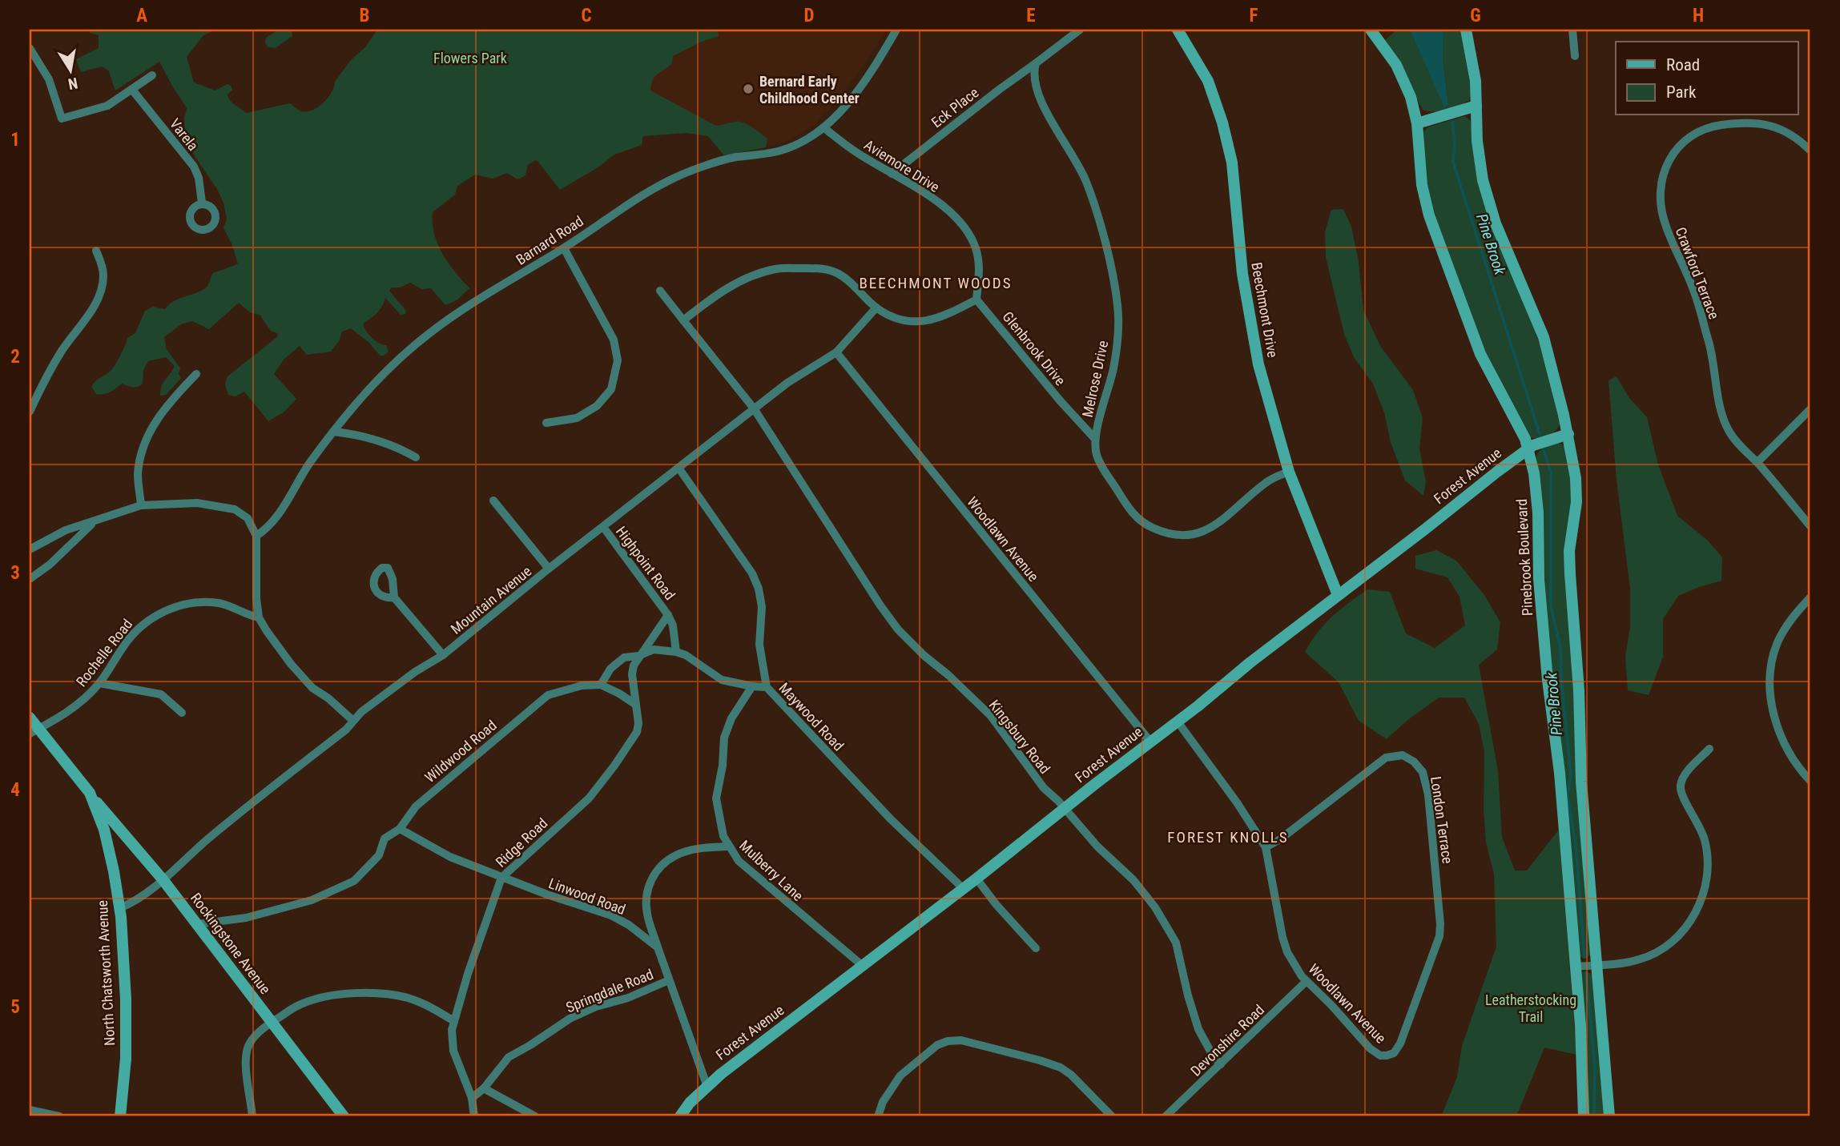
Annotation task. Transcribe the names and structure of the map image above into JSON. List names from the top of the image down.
{
  "streets": {
    "street": [
      "Eck Place",
      "Varela",
      "Aviemore Drive",
      "Barnard Road",
      "Crawford Terrace",
      "Beechmont Drive",
      "Glenbrook Drive",
      "Melrose Drive",
      "Forest Avenue",
      "Woodlawn Avenue",
      "Pinebrook Boulevard",
      "Highpoint Road",
      "Mountain Avenue",
      "Rochelle Road",
      "Maywood Road",
      "Kingsbury Road",
      "Wildwood Road",
      "London Terrace",
      "Ridge Road",
      "Mulberry Lane",
      "Linwood Road",
      "Rockingstone Avenue",
      "North Chatsworth Avenue",
      "Springdale Road",
      "Devonshire Road"
    ]
  },
  "crossings": [
    ["Eck Place", "Aviemore Drive"],
    ["Eck Place", "Melrose Drive"],
    ["Aviemore Drive", "Barnard Road"],
    ["Aviemore Drive", "Glenbrook Drive"],
    ["Beechmont Drive", "Melrose Drive"],
    ["Beechmont Drive", "Forest Avenue"],
    ["Glenbrook Drive", "Melrose Drive"],
    ["Forest Avenue", "Woodlawn Avenue"],
    ["Forest Avenue", "Pinebrook Boulevard"],
    ["Forest Avenue", "Maywood Road"],
    ["Forest Avenue", "Kingsbury Road"],
    ["Forest Avenue", "Mulberry Lane"],
    ["Woodlawn Avenue", "Mountain Avenue"],
    ["Woodlawn Avenue", "London Terrace"],
    ["Woodlawn Avenue", "Devonshire Road"],
    ["Highpoint Road", "Mountain Avenue"],
    ["Highpoint Road", "Ridge Road"],
    ["Mountain Avenue", "Maywood Road"],
    ["Mountain Avenue", "Kingsbury Road"],
    ["Mountain Avenue", "Rockingstone Avenue"],
    ["Mountain Avenue", "North Chatsworth Avenue"],
    ["Rochelle Road", "North Chatsworth Avenue"],
    ["Kingsbury Road", "Devonshire Road"],
    ["Wildwood Road", "Linwood Road"],
    ["Wildwood Road", "Rockingstone Avenue"],
    ["Ridge Road", "Linwood Road"],
    ["Ridge Road", "Springdale Road"],
    ["Rockingstone Avenue", "North Chatsworth Avenue"]
  ],
  "districts": ["BEECHMONT WOODS", "FOREST KNOLLS"],
  "water": ["Pine Brook"],
  "parks": ["Flowers Park", "Leatherstocking Trail"],
  "places": ["Bernard Early Childhood Center"],
  "legend": ["Road", "Park"],
  "north": "bottom",
  "grid": {
    "columns": [
      "A",
      "B",
      "C",
      "D",
      "E",
      "F",
      "G",
      "H"
    ],
    "rows": [
      "1",
      "2",
      "3",
      "4",
      "5"
    ]
  }
}
